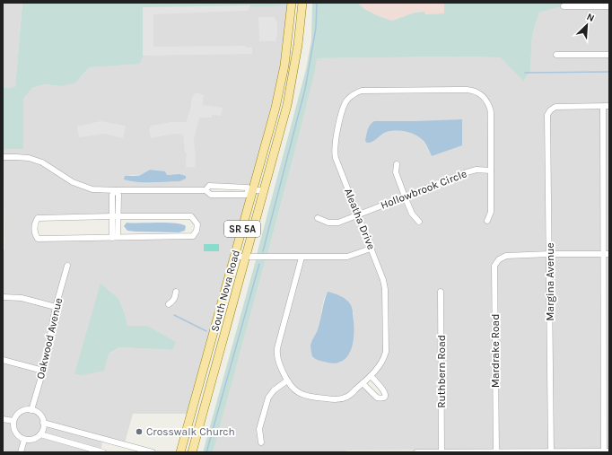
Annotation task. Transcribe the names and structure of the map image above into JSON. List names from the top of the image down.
{
  "streets": {
    "main road": ["SR 5A", "South Nova Road"],
    "street": [
      "Hollowbrook Circle",
      "Aleatha Drive",
      "Margina Avenue",
      "Oakwood Avenue",
      "Mardrake Road",
      "Ruthbern Road"
    ]
  },
  "crossings": [
    ["Hollowbrook Circle", "Aleatha Drive"],
    ["Margina Avenue", "Mardrake Road"]
  ],
  "places": ["Crosswalk Church"],
  "north": "top right"
}
